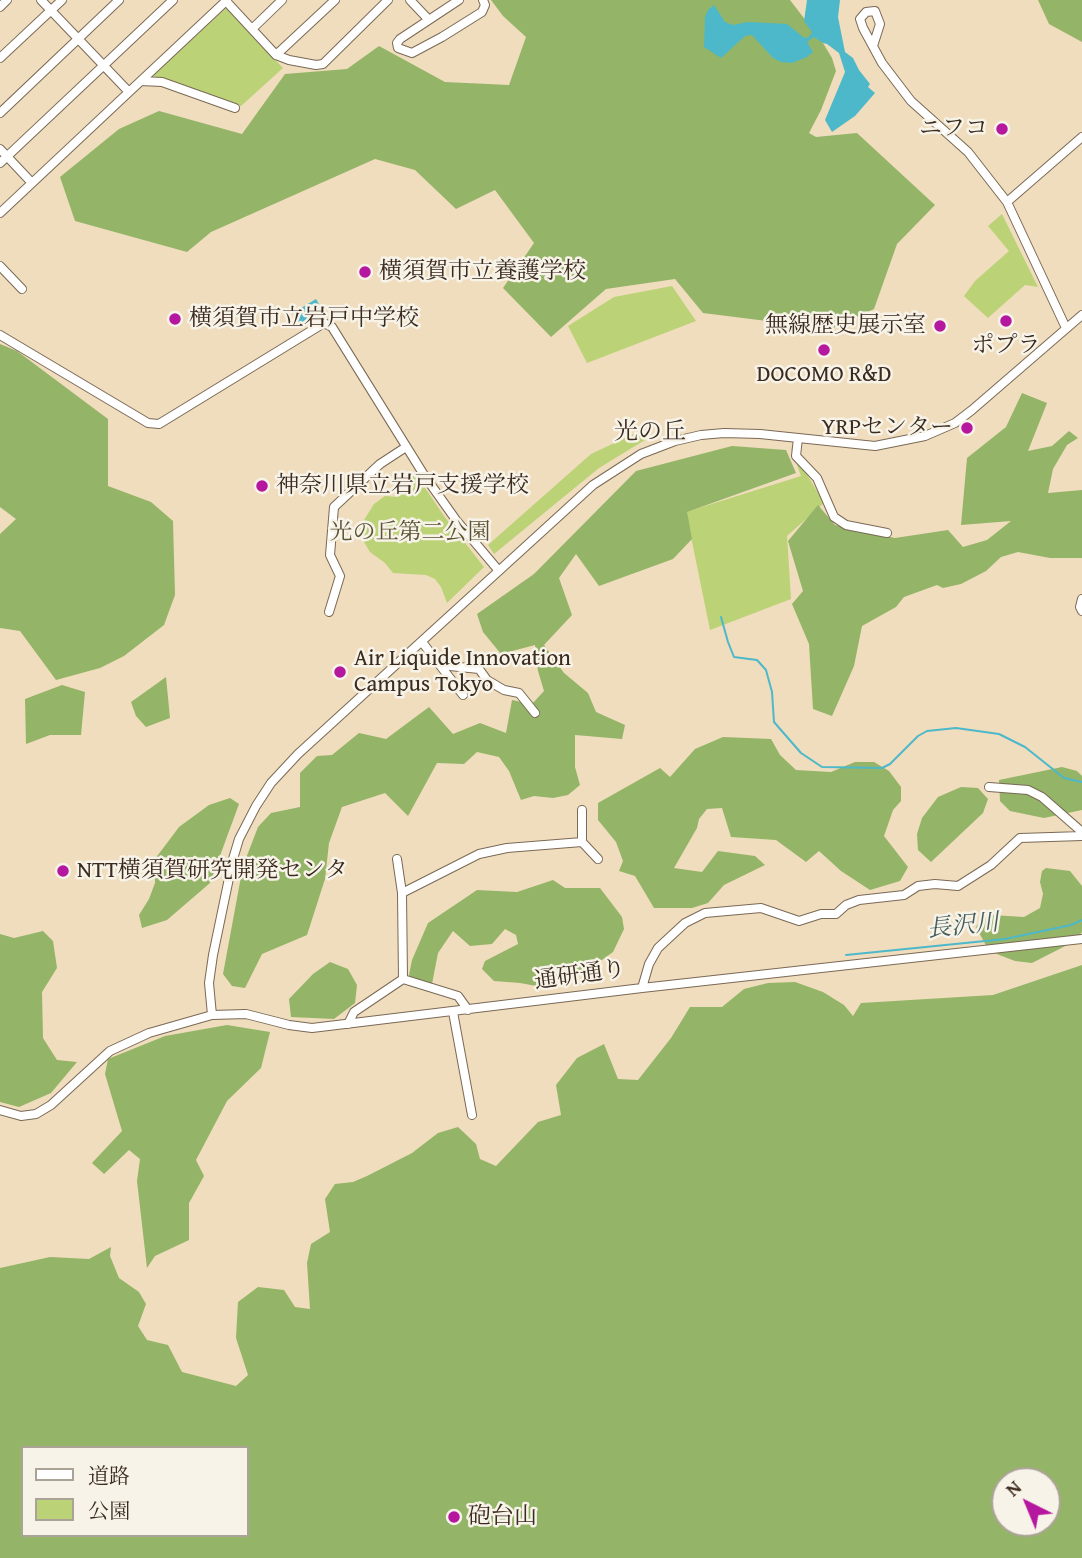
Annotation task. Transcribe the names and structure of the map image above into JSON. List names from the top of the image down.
{
  "streets": {
    "street": ["通研通り"]
  },
  "districts": ["光の丘"],
  "water": ["長沢川"],
  "parks": ["光の丘第二公園"],
  "places": [
    "ニフコ",
    "横須賀市立養護学校",
    "横須賀市立岩戸中学校",
    "ポプラ",
    "無線歴史展示室",
    "DOCOMO R&D",
    "YRPセンター",
    "神奈川県立岩戸支援学校",
    "Air Liquide Innovation Campus Tokyo",
    "NTT横須賀研究開発センタ",
    "砲台山"
  ],
  "legend": ["道路", "公園"],
  "north": "top left"
}
